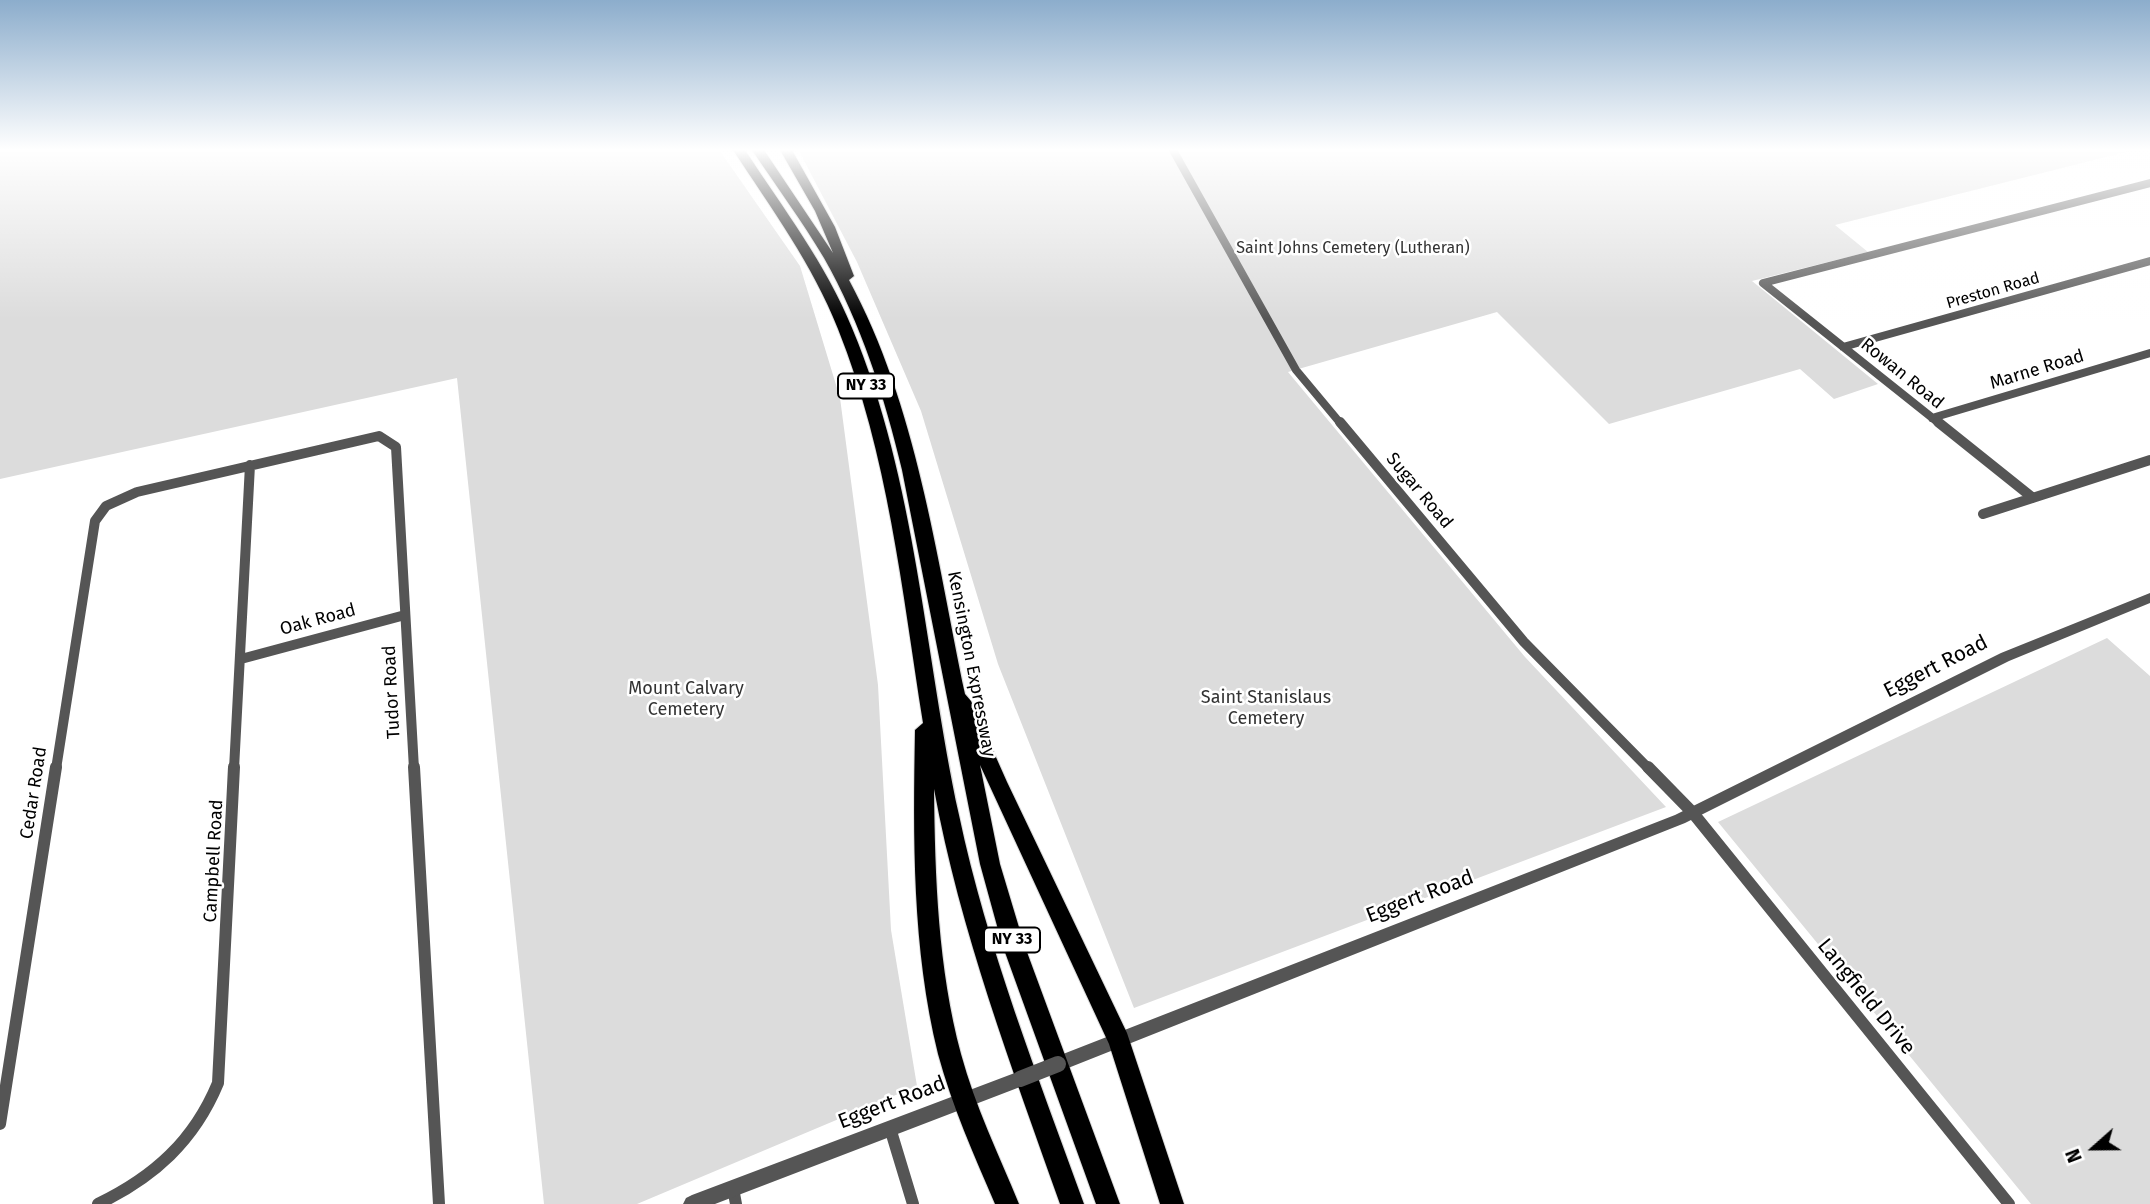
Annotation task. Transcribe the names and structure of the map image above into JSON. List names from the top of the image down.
{
  "streets": {
    "highway": ["NY 33", "Kensington Expressway"],
    "street": [
      "Preston Road",
      "Marne Road",
      "Rowan Road",
      "Sugar Road",
      "Oak Road",
      "Eggert Road",
      "Tudor Road",
      "Cedar Road",
      "Campbell Road",
      "Langfield Drive"
    ]
  },
  "crossings": [
    ["Preston Road", "Rowan Road"],
    ["Marne Road", "Rowan Road"],
    ["Sugar Road", "Eggert Road"],
    ["Sugar Road", "Langfield Drive"],
    ["Oak Road", "Tudor Road"],
    ["Oak Road", "Campbell Road"],
    ["Eggert Road", "Langfield Drive"],
    ["Tudor Road", "Cedar Road"],
    ["Tudor Road", "Campbell Road"]
  ],
  "parks": ["Saint Johns Cemetery (Lutheran)", "Mount Calvary Cemetery", "Saint Stanislaus Cemetery"],
  "north": "left"
}
